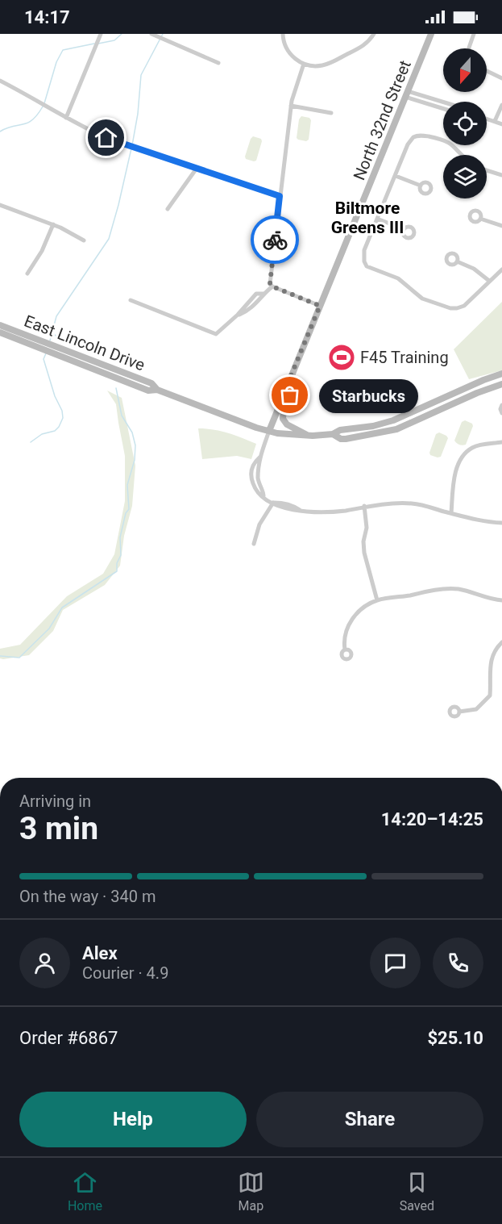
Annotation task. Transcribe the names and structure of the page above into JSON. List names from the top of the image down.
{
  "streets": {
    "main road": ["North 32nd Street", "East Lincoln Drive"]
  },
  "crossings": [
    ["North 32nd Street", "East Lincoln Drive"]
  ],
  "districts": ["Biltmore Greens III"],
  "places": {
    "sports": ["F45 Training"],
    "other": ["Starbucks"]
  },
  "north": "bottom",
  "page": {
    "status": "14:17",
    "bubble": "Starbucks",
    "heading": ["3 min", "Arriving in", "14:20–14:25"],
    "panel": [
      "Alex",
      "Courier · 4.9",
      "Order #6867",
      "$25.10"
    ],
    "bar": "On the way · 340 m",
    "buttons": ["Help", "Share"],
    "tabs": ["Home", "Map", "Saved"]
  }
}
